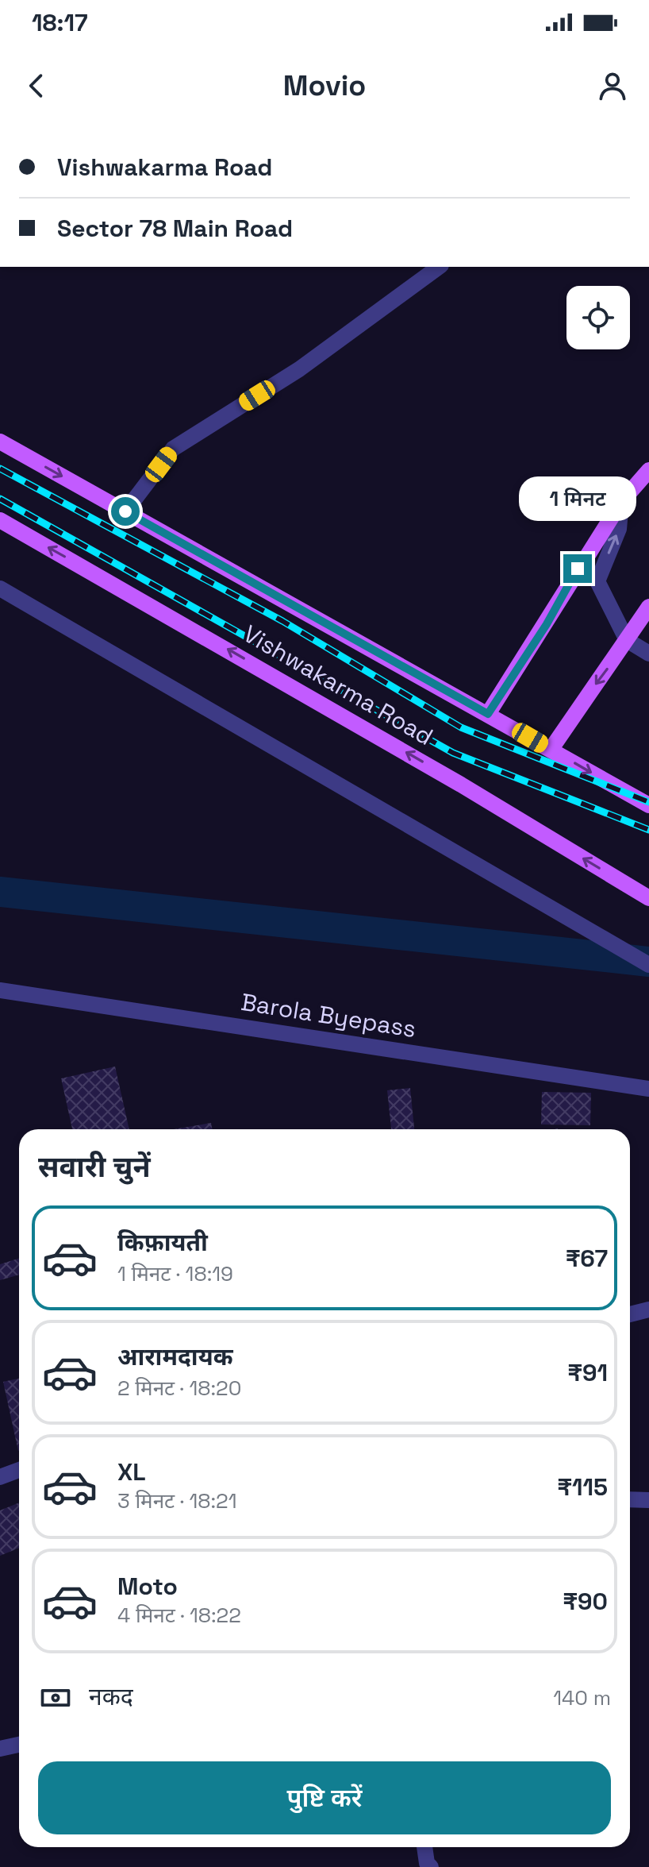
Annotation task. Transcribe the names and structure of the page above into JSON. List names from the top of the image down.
{
  "streets": {
    "main road": ["Vishwakarma Road"],
    "street": ["Barola Byepass"]
  },
  "page": {
    "status": "18:17",
    "header": "Movio",
    "banner": ["Vishwakarma Road", "Sector 78 Main Road"],
    "bubble": "1 मिनट",
    "heading": "सवारी चुनें",
    "list": [
      {
        "name": "किफ़ायती",
        "note": "1 मिनट · 18:19",
        "value": "₹67"
      },
      {
        "name": "आरामदायक",
        "note": "2 मिनट · 18:20",
        "value": "₹91"
      },
      {
        "name": "XL",
        "note": "3 मिनट · 18:21",
        "value": "₹115"
      },
      {
        "name": "Moto",
        "note": "4 मिनट · 18:22",
        "value": "₹90"
      }
    ],
    "pay": ["नकद", "140 m"],
    "buttons": "पुष्टि करें"
  }
}
